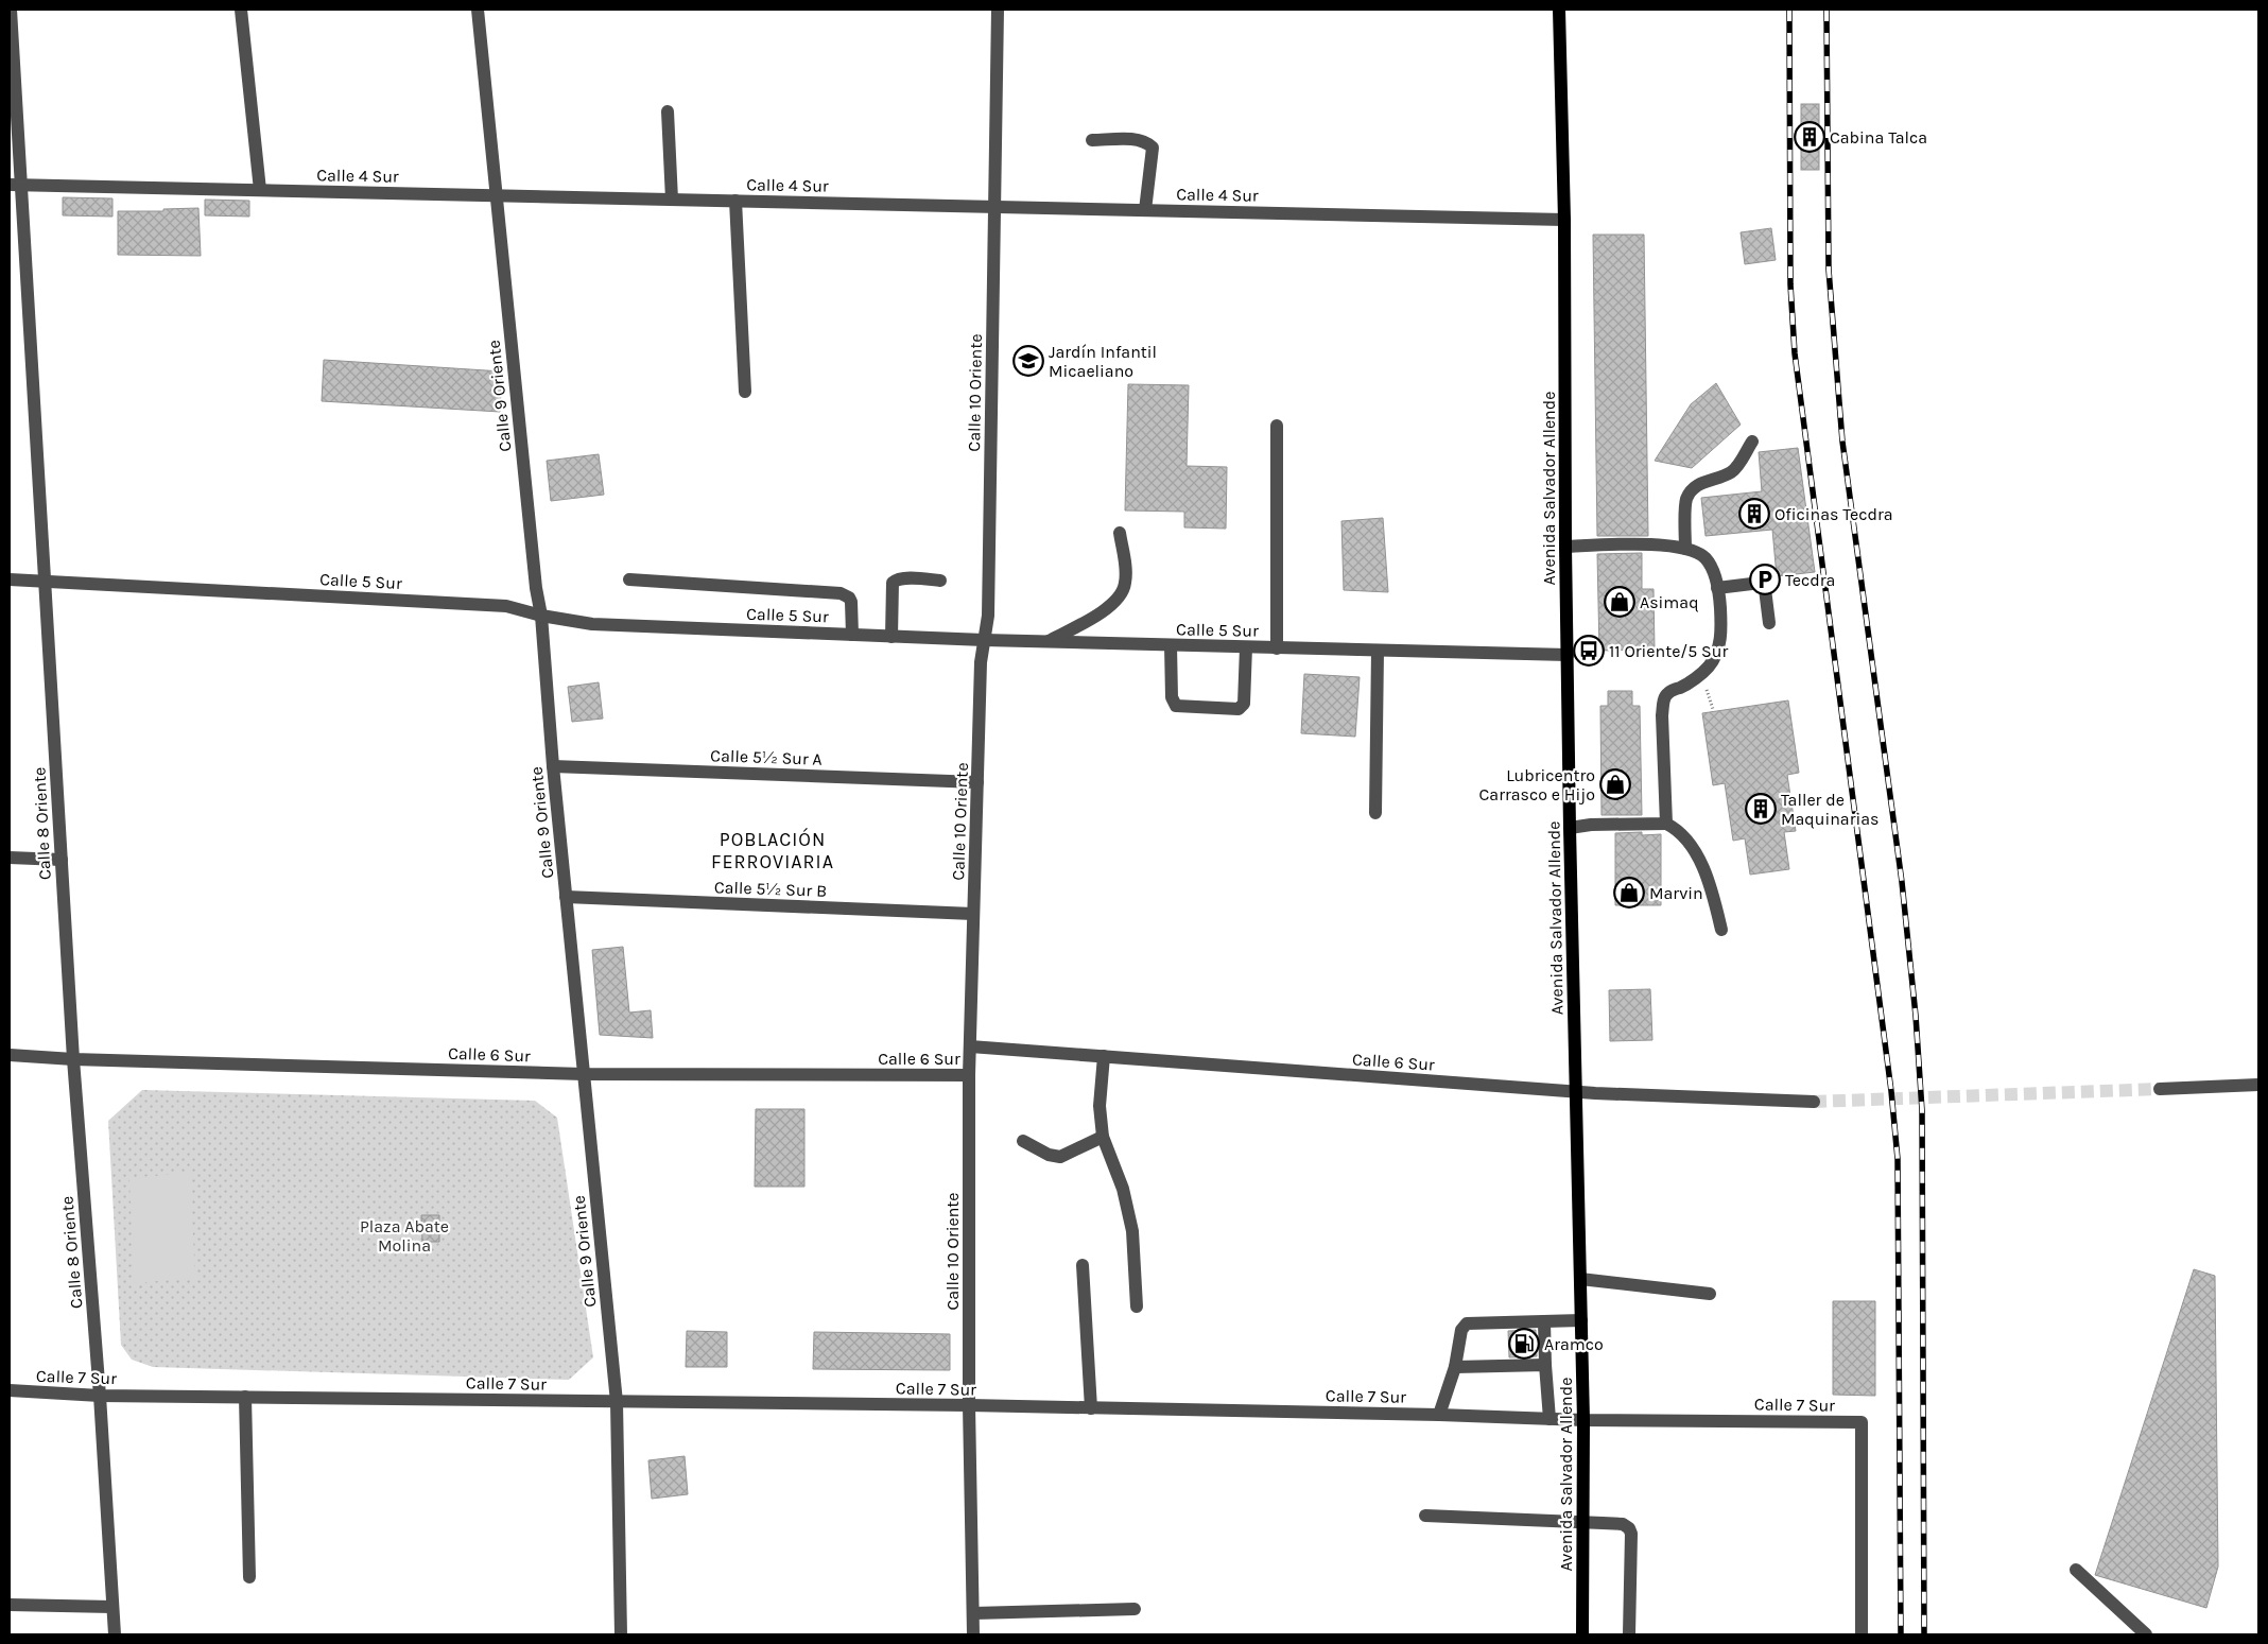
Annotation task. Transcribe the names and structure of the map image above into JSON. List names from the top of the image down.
{
  "streets": {
    "main road": ["Avenida Salvador Allende"],
    "street": [
      "Calle 4 Sur",
      "Calle 10 Oriente",
      "Calle 9 Oriente",
      "Calle 5 Sur",
      "Calle 5½ Sur A",
      "Calle 8 Oriente",
      "Calle 5½ Sur B",
      "Calle 6 Sur",
      "Calle 7 Sur"
    ]
  },
  "crossings": [
    ["Calle 4 Sur", "Calle 10 Oriente"],
    ["Calle 4 Sur", "Calle 9 Oriente"],
    ["Calle 4 Sur", "Avenida Salvador Allende"],
    ["Calle 4 Sur", "Calle 8 Oriente"],
    ["Calle 10 Oriente", "Calle 5 Sur"],
    ["Calle 10 Oriente", "Calle 5½ Sur A"],
    ["Calle 10 Oriente", "Calle 5½ Sur B"],
    ["Calle 10 Oriente", "Calle 6 Sur"],
    ["Calle 10 Oriente", "Calle 7 Sur"],
    ["Calle 9 Oriente", "Calle 5 Sur"],
    ["Calle 9 Oriente", "Calle 5½ Sur A"],
    ["Calle 9 Oriente", "Calle 5½ Sur B"],
    ["Calle 9 Oriente", "Calle 6 Sur"],
    ["Calle 9 Oriente", "Calle 7 Sur"],
    ["Avenida Salvador Allende", "Calle 5 Sur"],
    ["Avenida Salvador Allende", "Calle 6 Sur"],
    ["Avenida Salvador Allende", "Calle 7 Sur"],
    ["Calle 5 Sur", "Calle 8 Oriente"],
    ["Calle 8 Oriente", "Calle 6 Sur"],
    ["Calle 8 Oriente", "Calle 7 Sur"]
  ],
  "districts": ["POBLACIÓN FERROVIARIA"],
  "parks": ["Plaza Abate Molina"],
  "places": {
    "building": ["Cabina Talca", "Oficinas Tecdra", "Taller de Maquinarias"],
    "school or university": ["Jardín Infantil Micaeliano"],
    "parking": ["Tecdra"],
    "shop": ["Asimaq", "Lubricentro Carrasco e Hijo", "Marvin"],
    "bus stop": ["11 Oriente/5 Sur"],
    "fuel station": ["Aramco"]
  }
}
